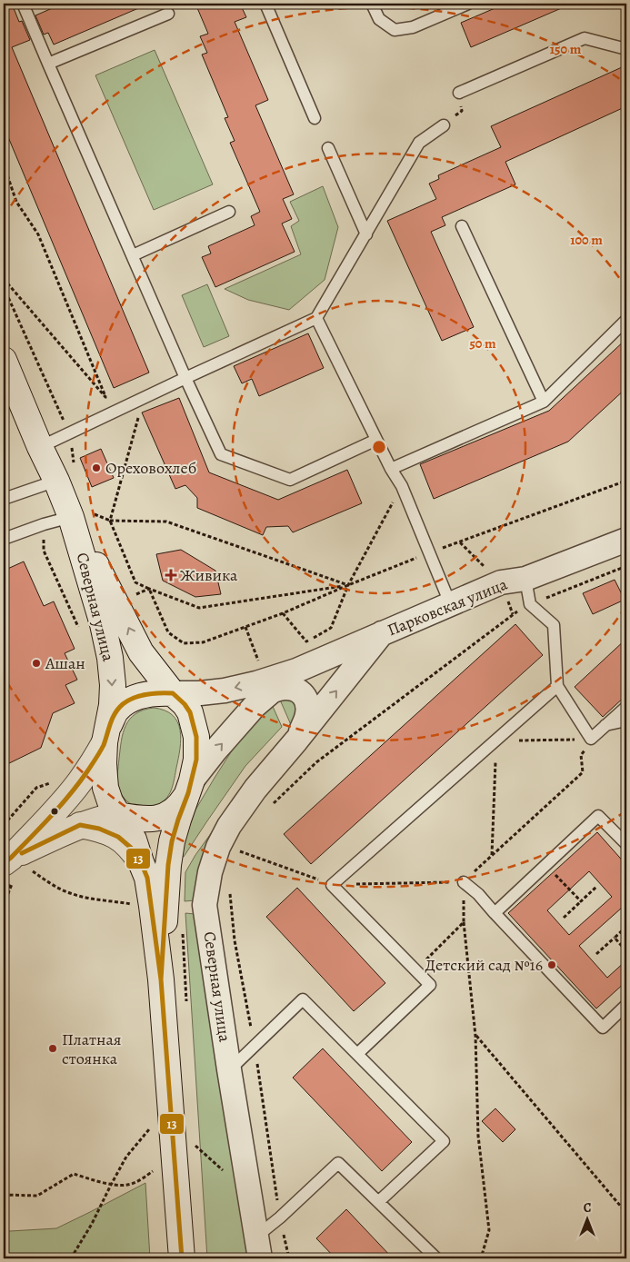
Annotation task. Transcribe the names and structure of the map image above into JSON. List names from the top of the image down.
{
  "streets": {
    "main road": ["Северная улица"],
    "street": ["Парковская улица"]
  },
  "crossings": [
    ["Северная улица", "Парковская улица"]
  ],
  "places": {
    "other": [
      "Ореховохлеб",
      "Ашан",
      "Детский сад №16",
      "Платная стоянка"
    ],
    "health": ["Живика"]
  },
  "lines": ["transit line 13"],
  "north": "top",
  "rings": ["150 m", "100 m", "50 m"]
}
